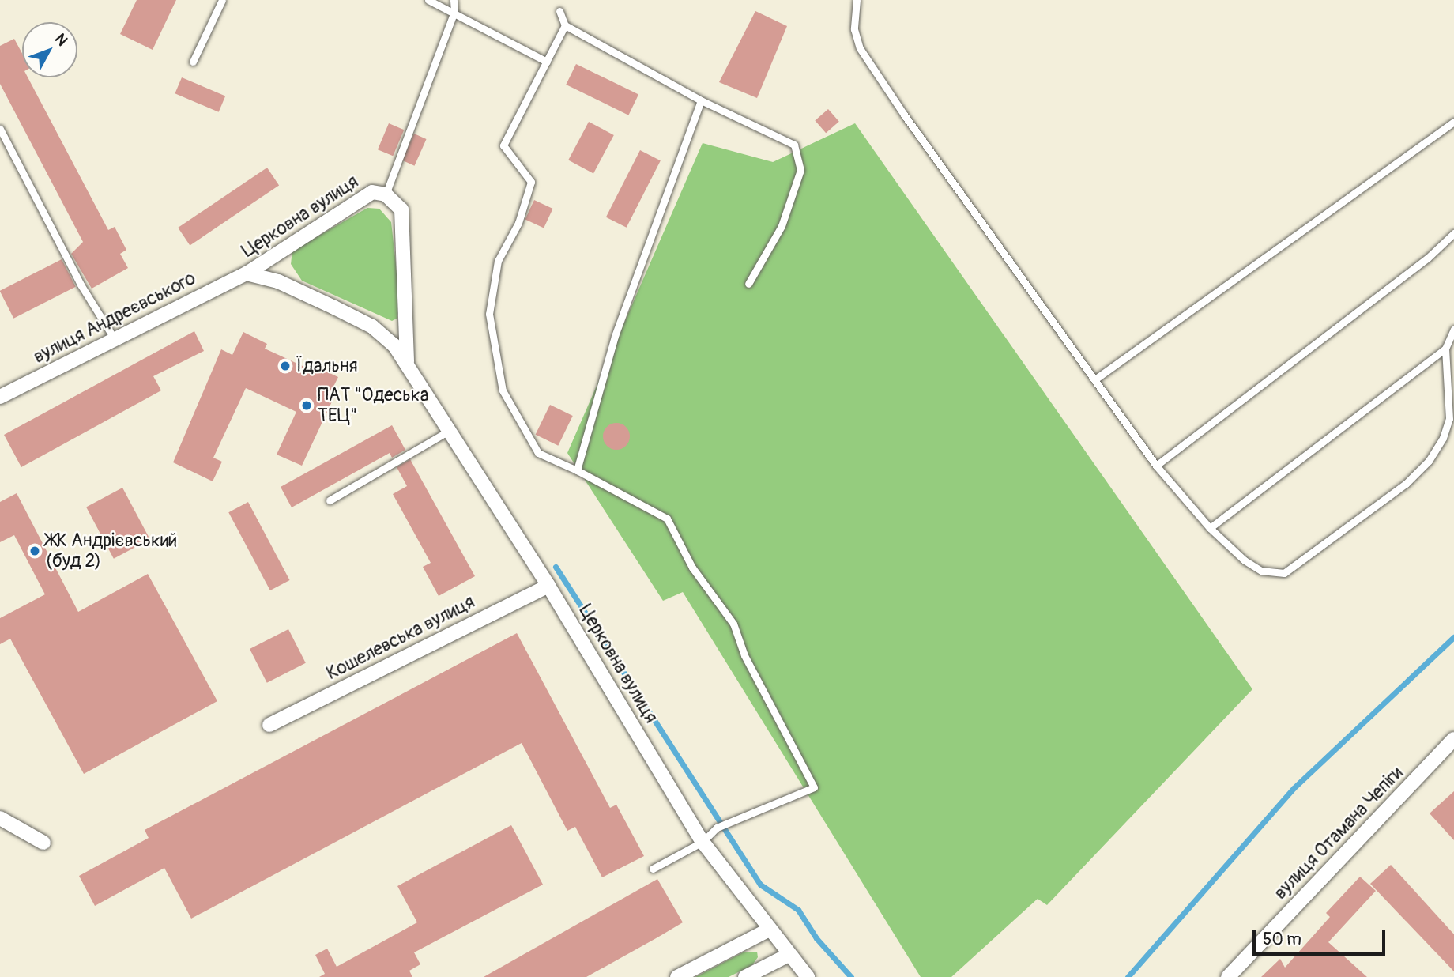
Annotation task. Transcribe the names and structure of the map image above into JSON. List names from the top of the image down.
{
  "streets": {
    "street": [
      "Церковна вулиця",
      "вулиця Андреєвського",
      "Кошелевська вулиця",
      "вулиця Отамана Чепіги"
    ]
  },
  "crossings": [
    ["Церковна вулиця", "вулиця Андреєвського"],
    ["Церковна вулиця", "Кошелевська вулиця"]
  ],
  "places": ["Їдальня", "ПАТ \"Одеська ТЕЦ\"", "ЖК Андрієвський (буд 2)"],
  "scale_bar": "50 m",
  "north": "top right"
}
